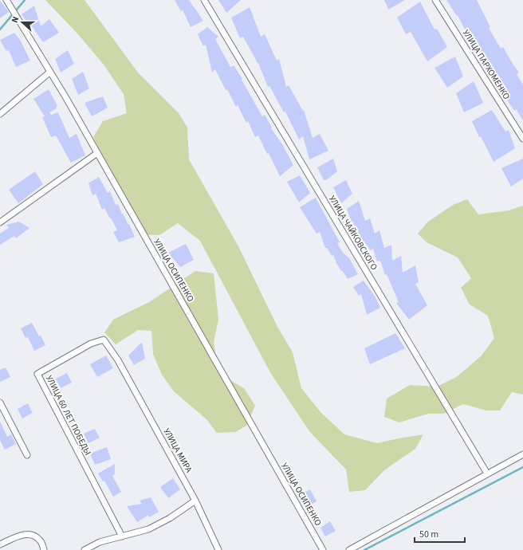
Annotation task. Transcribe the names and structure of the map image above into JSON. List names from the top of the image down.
{
  "streets": {
    "street": [
      "УЛИЦА ПАРХОМЕНКО",
      "УЛИЦА ЧАЙКОВСКОГО",
      "УЛИЦА ОСИПЕНКО",
      "УЛИЦА 60 ЛЕТ ПОБЕДЫ",
      "УЛИЦА МИРА"
    ]
  },
  "crossings": [
    ["УЛИЦА 60 ЛЕТ ПОБЕДЫ", "УЛИЦА МИРА"]
  ],
  "scale_bar": "50 m",
  "north": "left"
}
